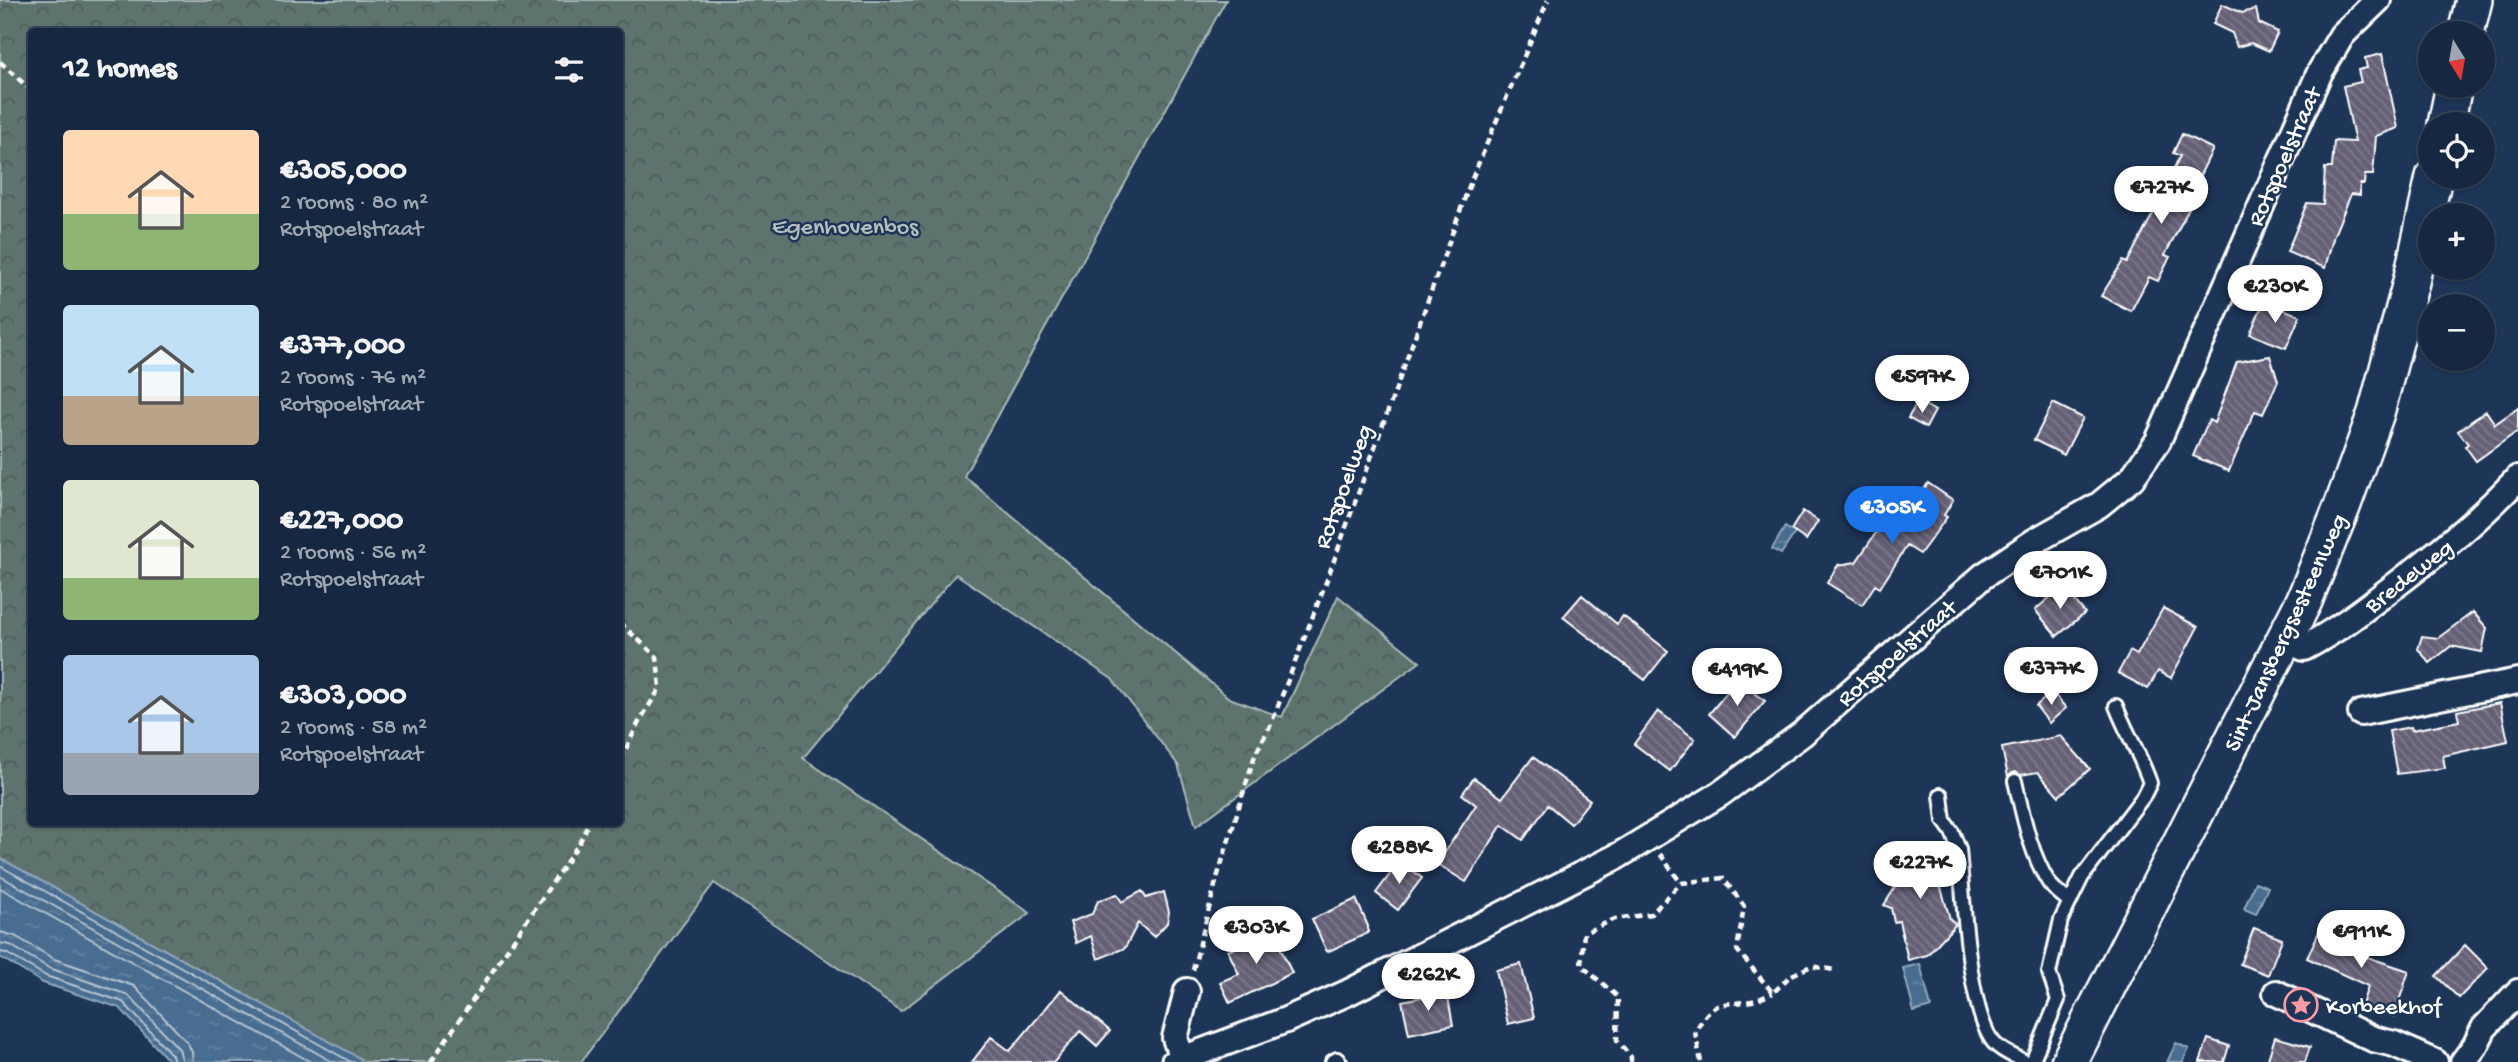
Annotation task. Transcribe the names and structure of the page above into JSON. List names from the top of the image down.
{
  "streets": {
    "main road": ["Sint-Jansbergsesteenweg"],
    "street": ["Rotspoelstraat", "Bredeweg"],
    "path": ["Rotspoelweg"]
  },
  "crossings": [
    ["Bredeweg", "Sint-Jansbergsesteenweg"]
  ],
  "parks": ["Egenhovenbos"],
  "places": {
    "place": ["Korbeekhof"]
  },
  "north": "bottom",
  "page": {
    "map_buttons": ["+", "−"],
    "heading": "12 homes",
    "list": [
      {
        "name": "€305,000",
        "note": "2 rooms · 80 m² · Rotspoelstraat"
      },
      {
        "name": "€377,000",
        "note": "2 rooms · 76 m² · Rotspoelstraat"
      },
      {
        "name": "€227,000",
        "note": "2 rooms · 56 m² · Rotspoelstraat"
      },
      {
        "name": "€303,000",
        "note": "2 rooms · 58 m² · Rotspoelstraat"
      }
    ],
    "price": [
      "€727K",
      "€230K",
      "€597K",
      "€305K",
      "€701K",
      "€377K",
      "€419K",
      "€288K",
      "€227K",
      "€303K",
      "€911K",
      "€262K"
    ]
  }
}
